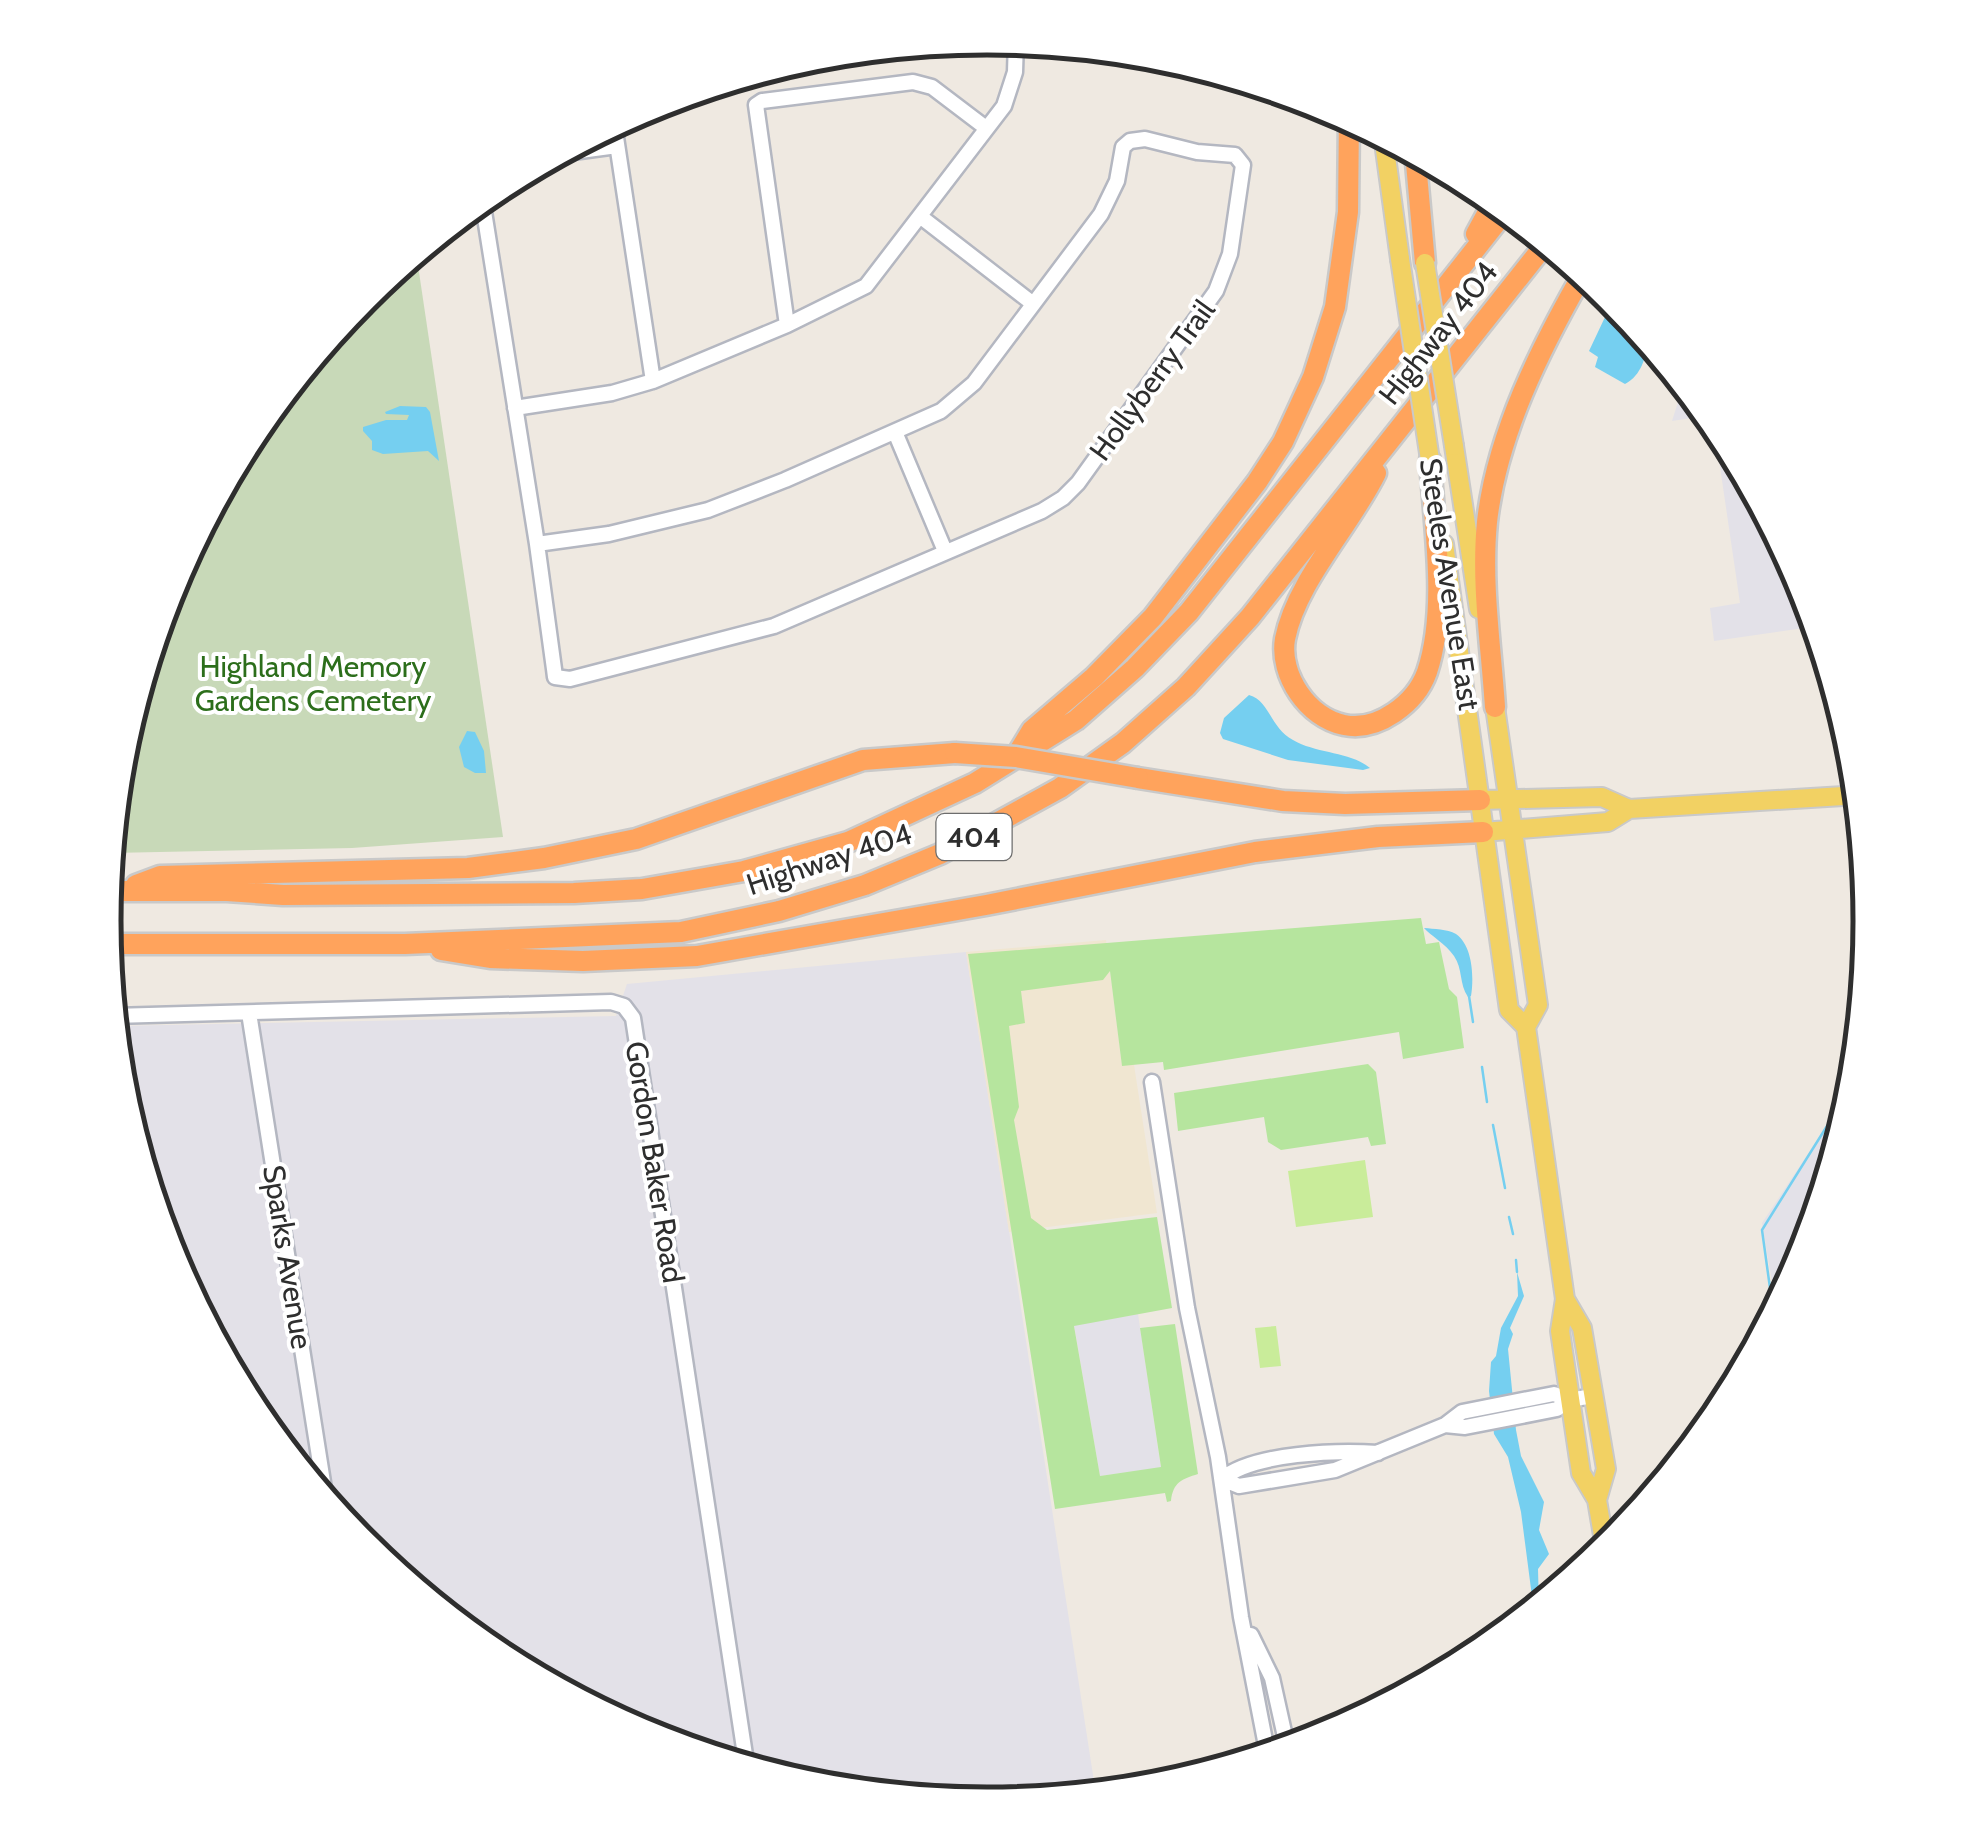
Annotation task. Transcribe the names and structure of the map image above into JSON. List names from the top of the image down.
{
  "streets": {
    "highway": ["Highway 404", "404"],
    "main road": ["Steeles Avenue East"],
    "street": ["Hollyberry Trail", "Gordon Baker Road", "Sparks Avenue"]
  },
  "crossings": [
    ["Gordon Baker Road", "Sparks Avenue"]
  ],
  "parks": ["Highland Memory Gardens Cemetery"]
}
